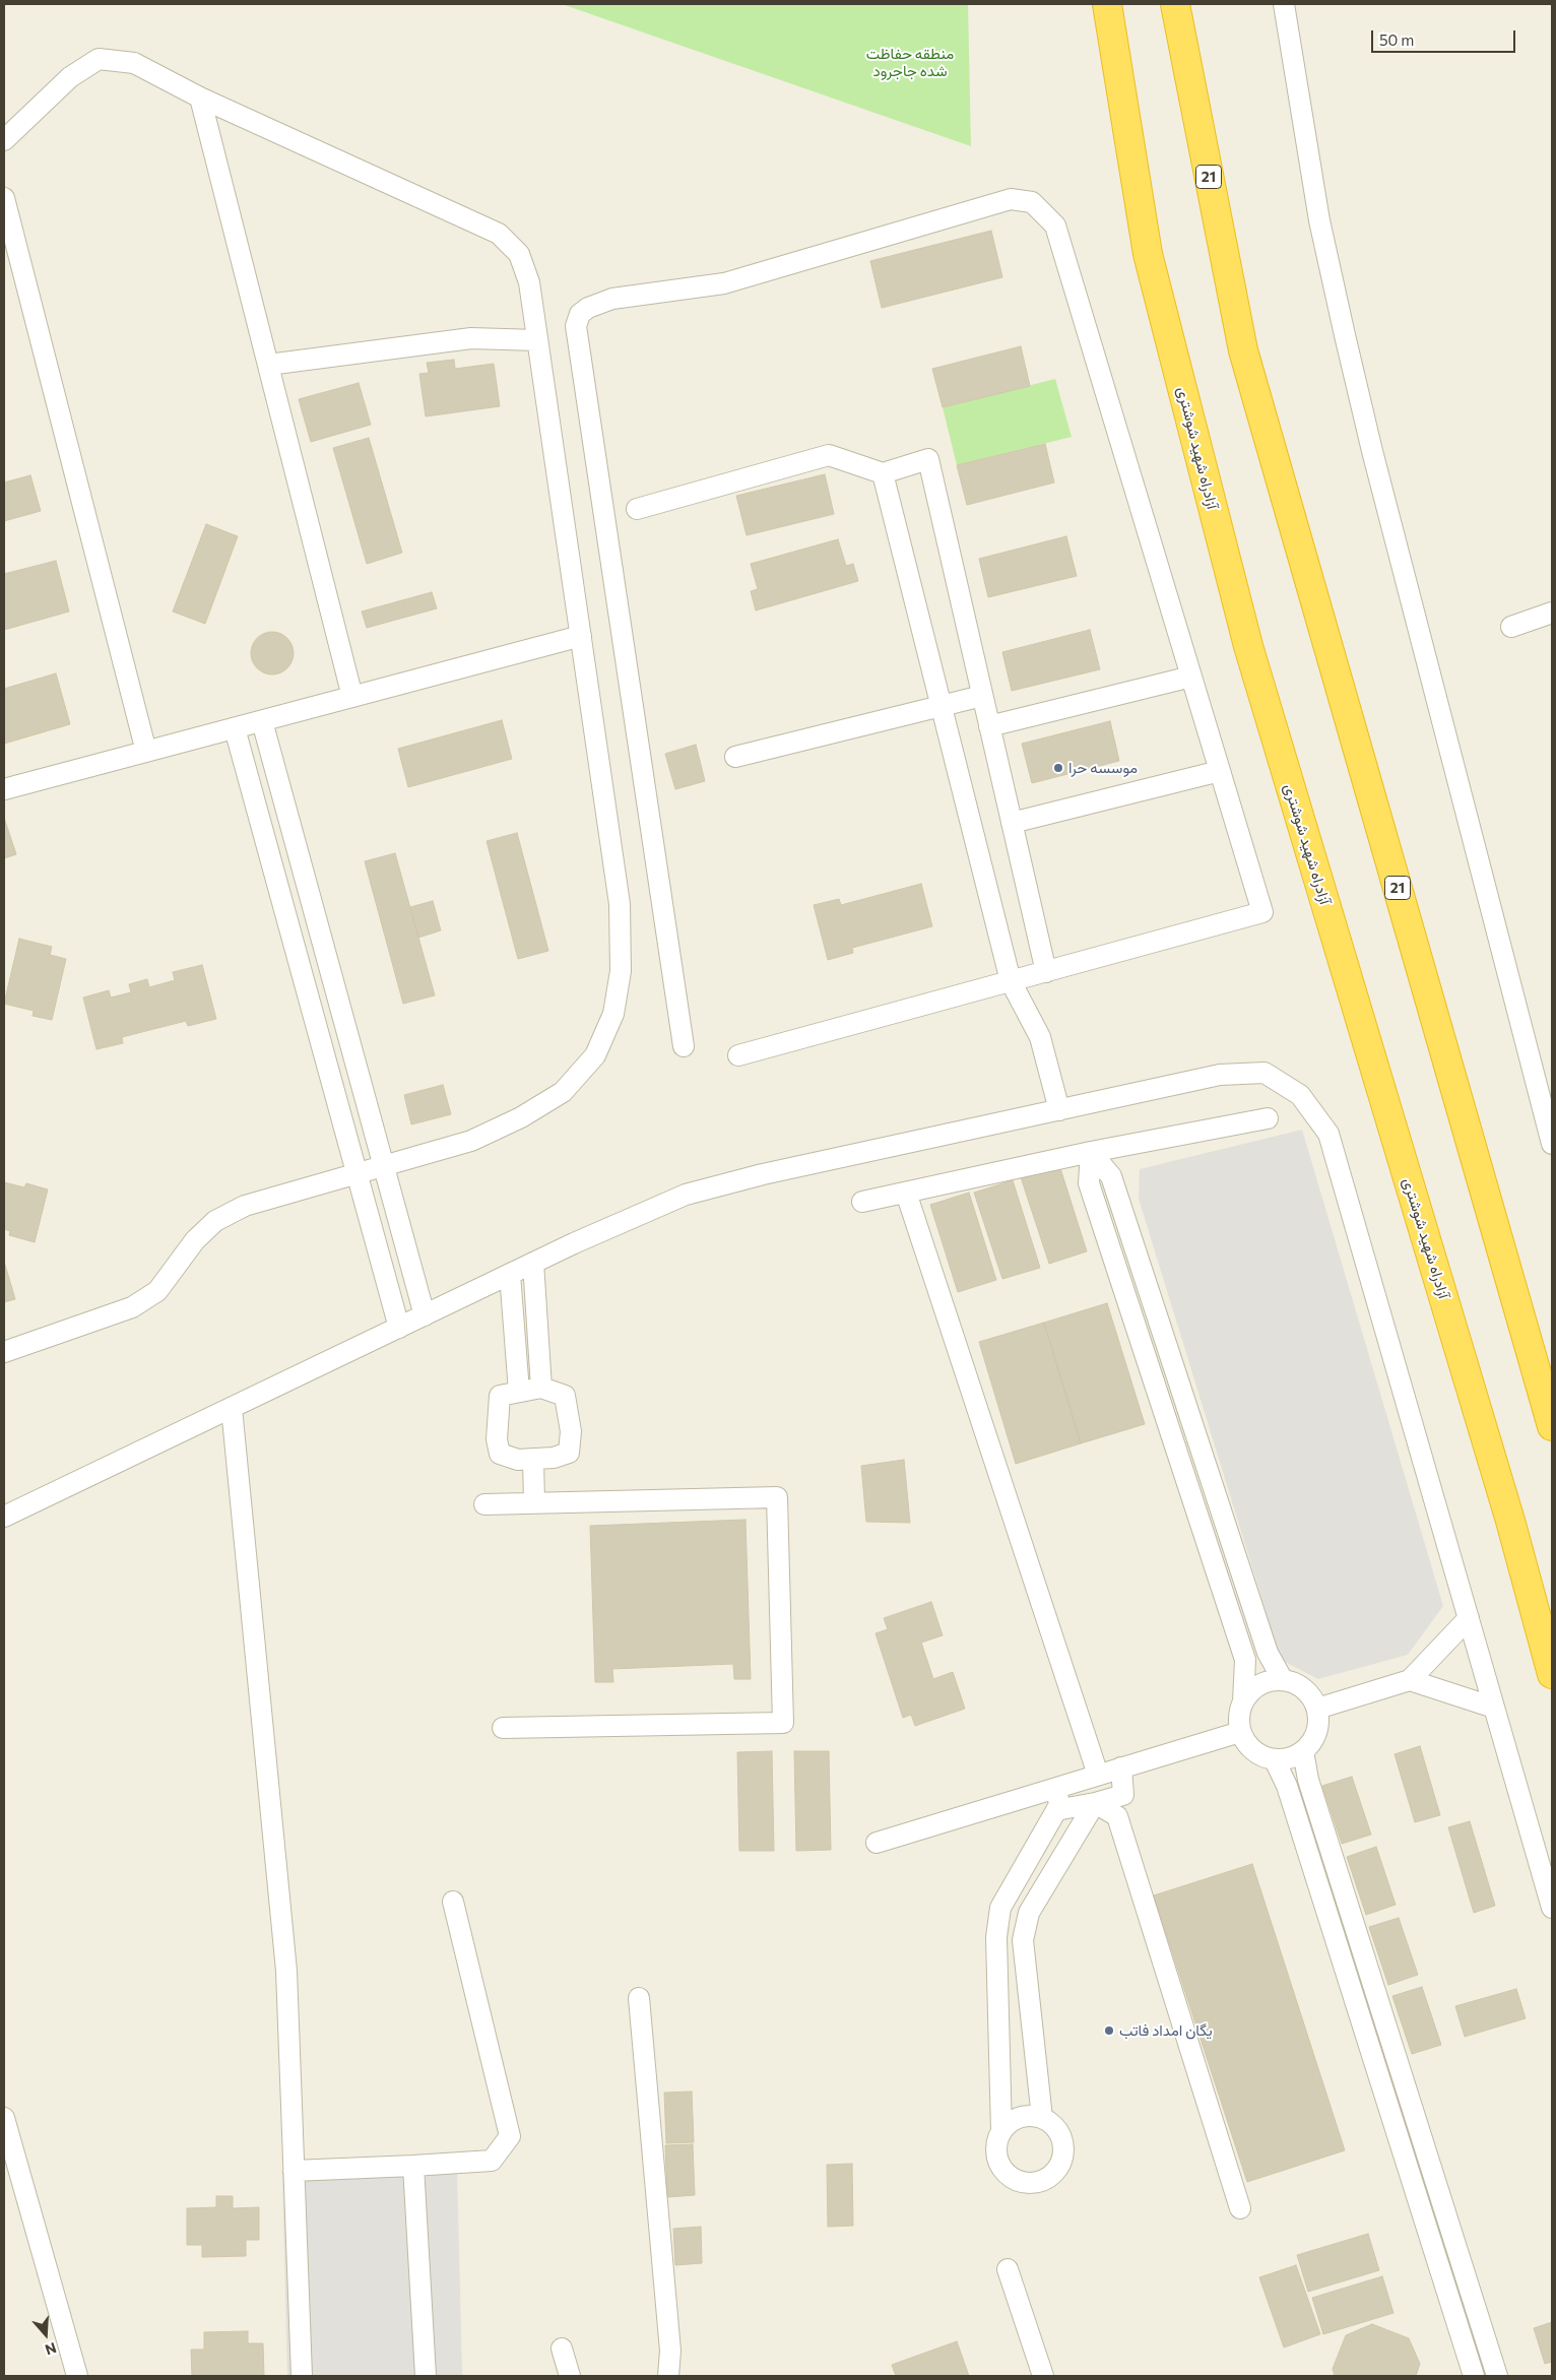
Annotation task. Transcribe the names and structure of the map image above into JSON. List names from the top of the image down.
{
  "streets": {
    "highway": ["21", "آزادراه شهید شوشتری"]
  },
  "parks": ["منطقه حفاظت شده جاجرود"],
  "places": ["موسسه حرا", "یگان امداد فاتب"],
  "scale_bar": "50 m",
  "north": "bottom"
}
